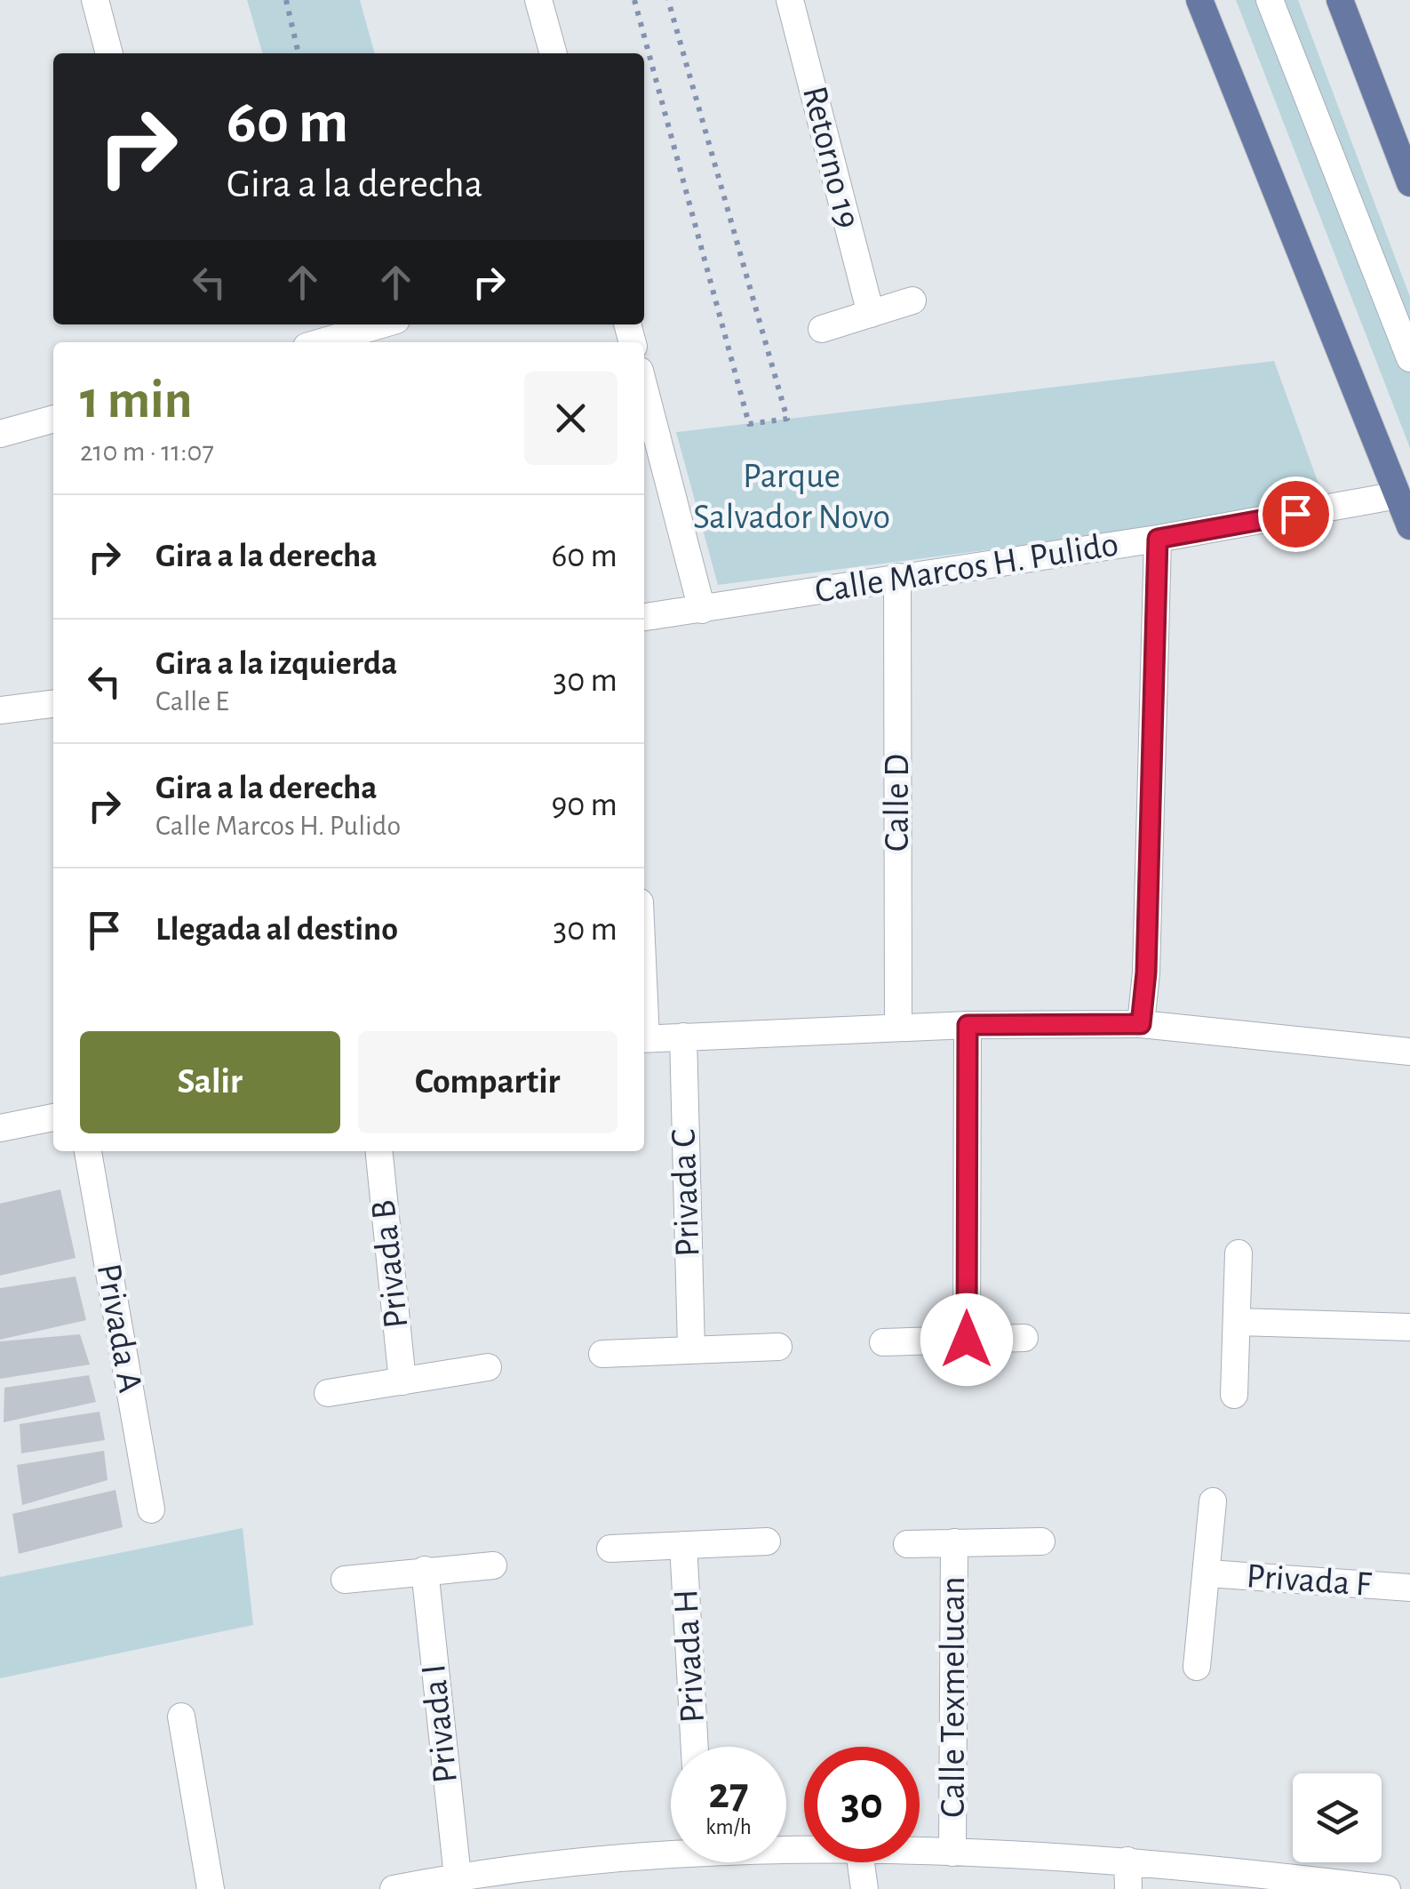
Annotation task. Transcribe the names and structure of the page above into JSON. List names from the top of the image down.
{
  "streets": {
    "street": [
      "Retorno 19",
      "Calle Marcos H. Pulido",
      "Calle D",
      "Privada C",
      "Privada B",
      "Privada A",
      "Privada F",
      "Privada H",
      "Calle Texmelucan",
      "Privada I"
    ]
  },
  "crossings": [
    ["Calle Marcos H. Pulido", "Calle D"]
  ],
  "parks": ["Parque Salvador Novo"],
  "page": {
    "turn": ["60 m", "Gira a la derecha"],
    "heading": ["1 min", "210 m · 11:07"],
    "list": [
      {
        "name": "Gira a la derecha",
        "value": "60 m"
      },
      {
        "name": "Gira a la izquierda",
        "note": "Calle E",
        "value": "30 m"
      },
      {
        "name": "Gira a la derecha",
        "note": "Calle Marcos H. Pulido",
        "value": "90 m"
      },
      {
        "name": "Llegada al destino",
        "value": "30 m"
      }
    ],
    "buttons": ["Salir", "Compartir"],
    "speed": "27 km/h",
    "limit": "30"
  }
}
